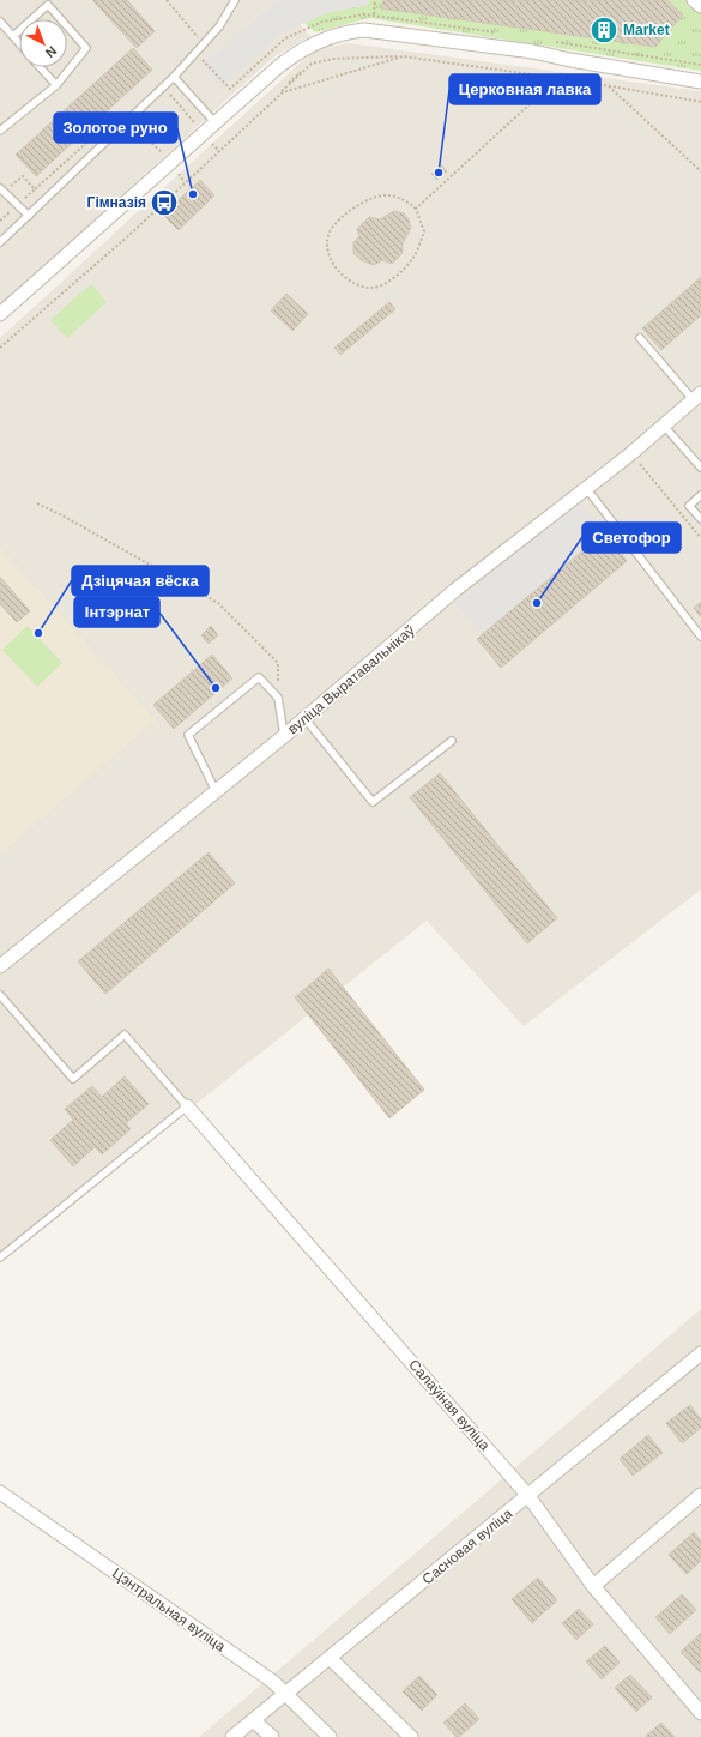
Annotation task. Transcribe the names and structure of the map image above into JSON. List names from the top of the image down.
{
  "streets": {
    "street": [
      "вуліца Выратавальнікаў",
      "Салаўіная вуліца",
      "Сасновая вуліца",
      "Цэнтральная вуліца"
    ]
  },
  "crossings": [
    ["Салаўіная вуліца", "Сасновая вуліца"],
    ["Сасновая вуліца", "Цэнтральная вуліца"]
  ],
  "places": {
    "building": ["Market"],
    "other": [
      "Церковная лавка",
      "Золотое руно",
      "Светофор",
      "Дзіцячая вёска",
      "Інтэрнат"
    ],
    "bus stop": ["Гімназія"]
  },
  "north": "bottom right"
}
